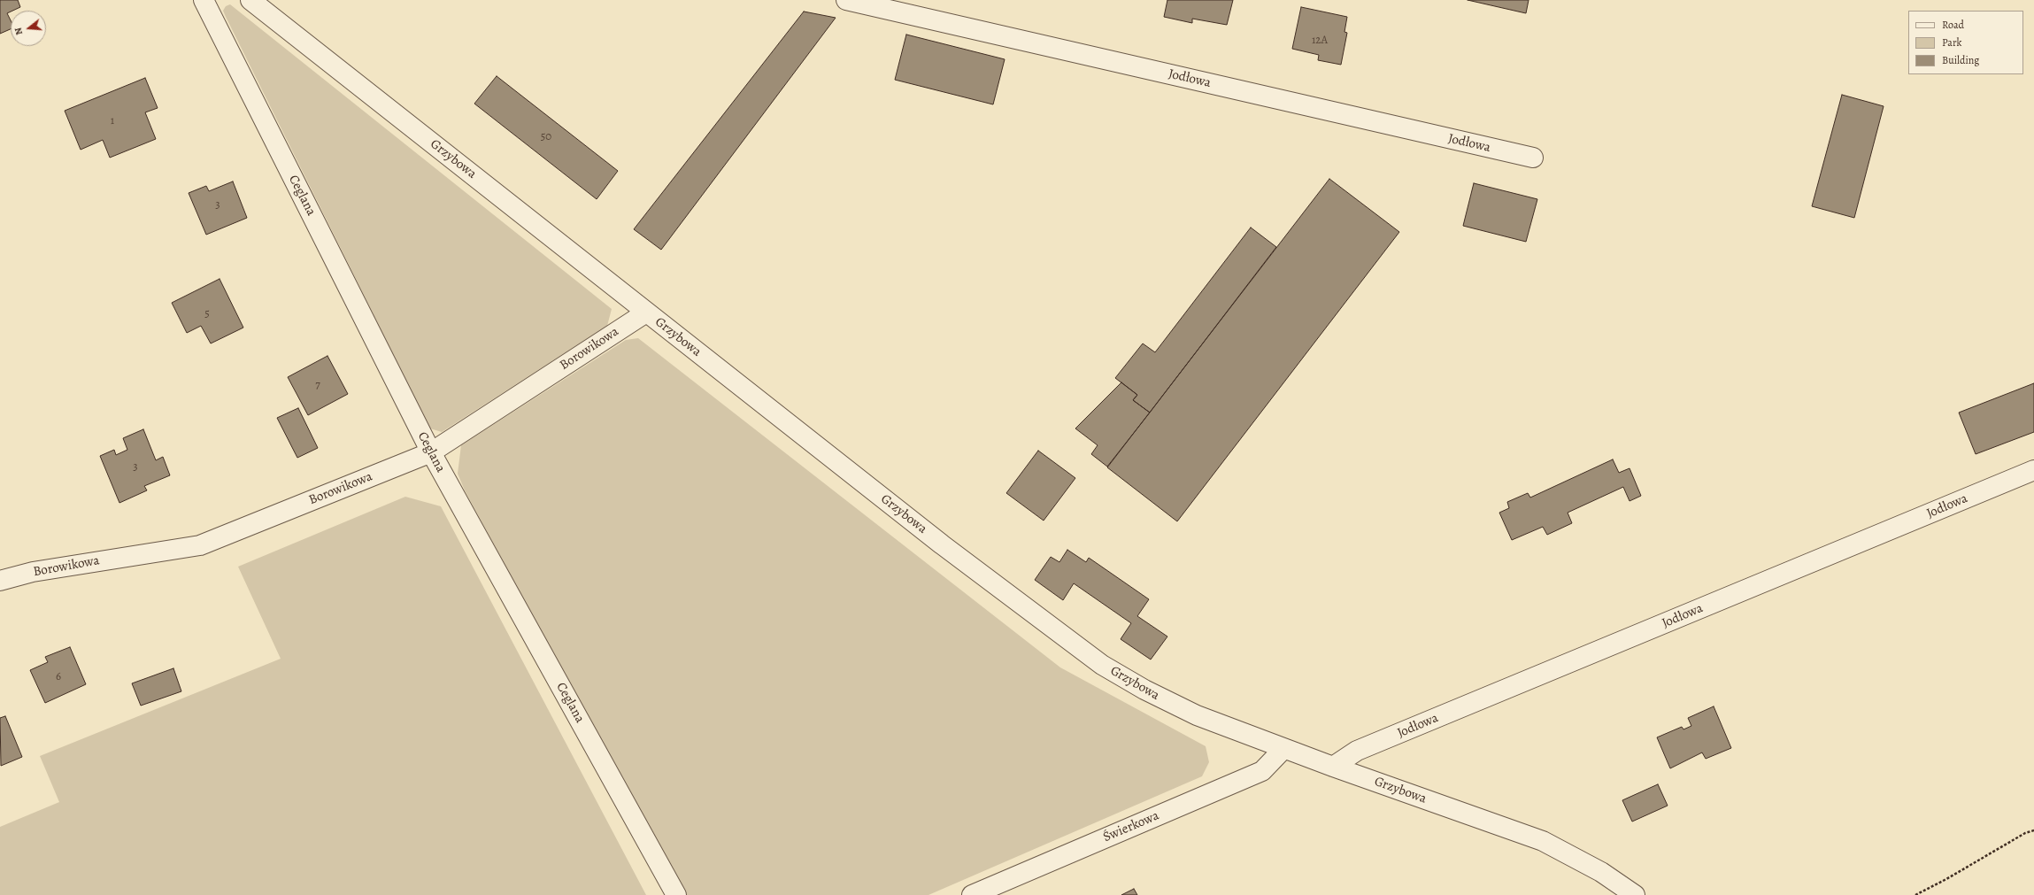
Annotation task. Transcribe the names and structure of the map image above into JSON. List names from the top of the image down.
{
  "streets": {
    "street": [
      "Jodłowa",
      "Grzybowa",
      "Ceglana",
      "Borowikowa",
      "Świerkowa"
    ]
  },
  "crossings": [
    ["Jodłowa", "Grzybowa"],
    ["Grzybowa", "Borowikowa"],
    ["Grzybowa", "Świerkowa"],
    ["Ceglana", "Borowikowa"]
  ],
  "house_numbers": [
    "12A",
    "1",
    "50",
    "3",
    "5",
    "7",
    "3",
    "6"
  ],
  "legend": ["Road", "Park", "Building"],
  "north": "left"
}
